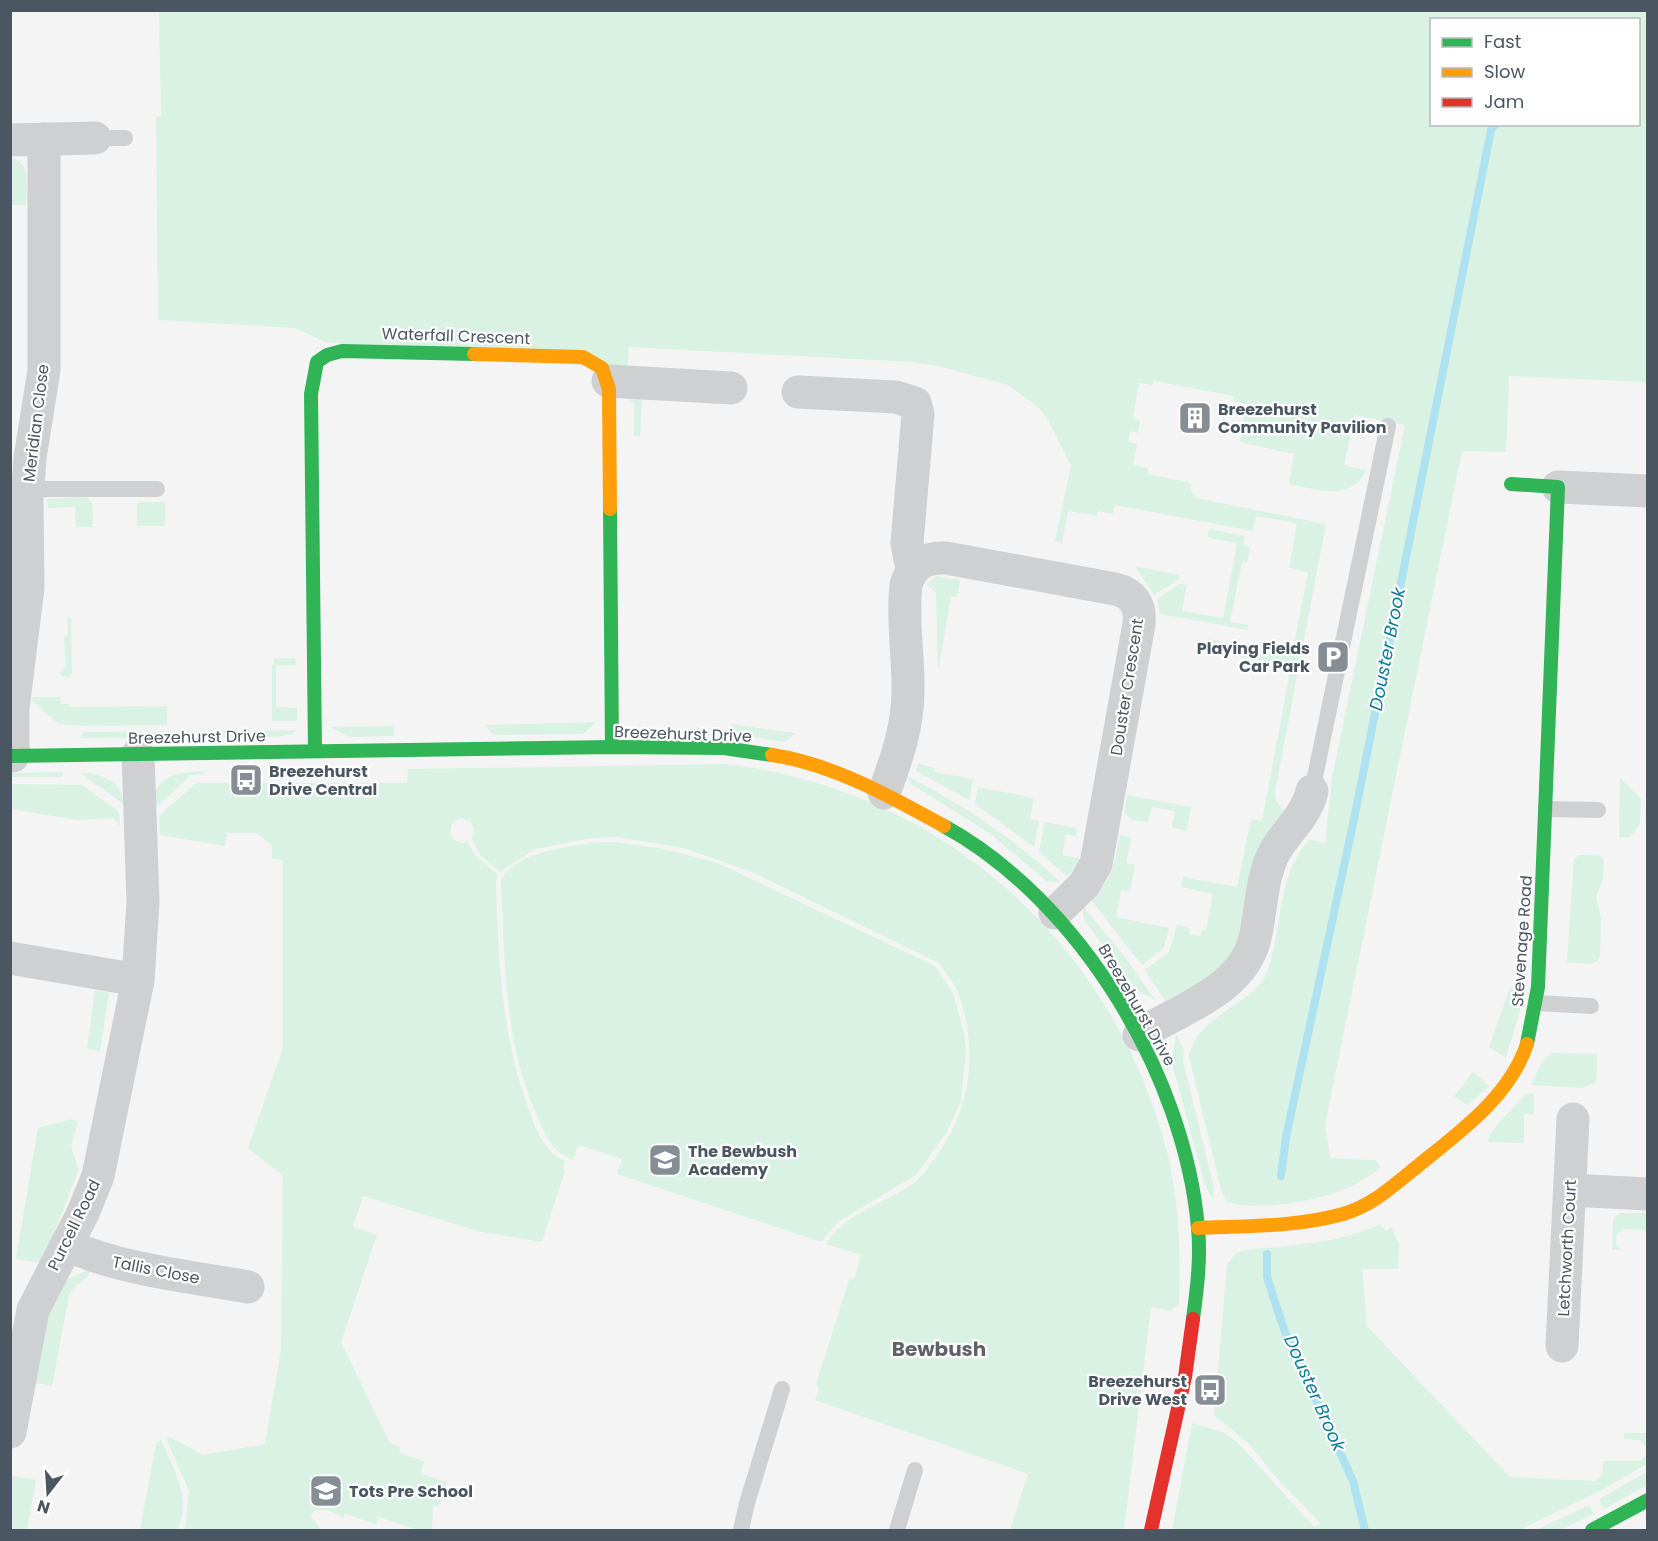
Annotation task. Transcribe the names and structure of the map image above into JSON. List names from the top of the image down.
{
  "streets": {
    "street": [
      "Waterfall Crescent",
      "Meridian Close",
      "Douster Crescent",
      "Breezehurst Drive",
      "Stevenage Road",
      "Purcell Road",
      "Letchworth Court",
      "Tallis Close"
    ]
  },
  "crossings": [
    ["Waterfall Crescent", "Breezehurst Drive"],
    ["Meridian Close", "Breezehurst Drive"],
    ["Douster Crescent", "Breezehurst Drive"],
    ["Breezehurst Drive", "Stevenage Road"],
    ["Breezehurst Drive", "Purcell Road"],
    ["Purcell Road", "Tallis Close"]
  ],
  "districts": ["Bewbush"],
  "water": ["Douster Brook"],
  "places": {
    "building": ["Breezehurst Community Pavilion"],
    "parking": ["Playing Fields Car Park"],
    "bus stop": ["Breezehurst Drive Central", "Breezehurst Drive West"],
    "school or university": ["The Bewbush Academy", "Tots Pre School"]
  },
  "legend": ["Fast", "Slow", "Jam"],
  "north": "bottom"
}
